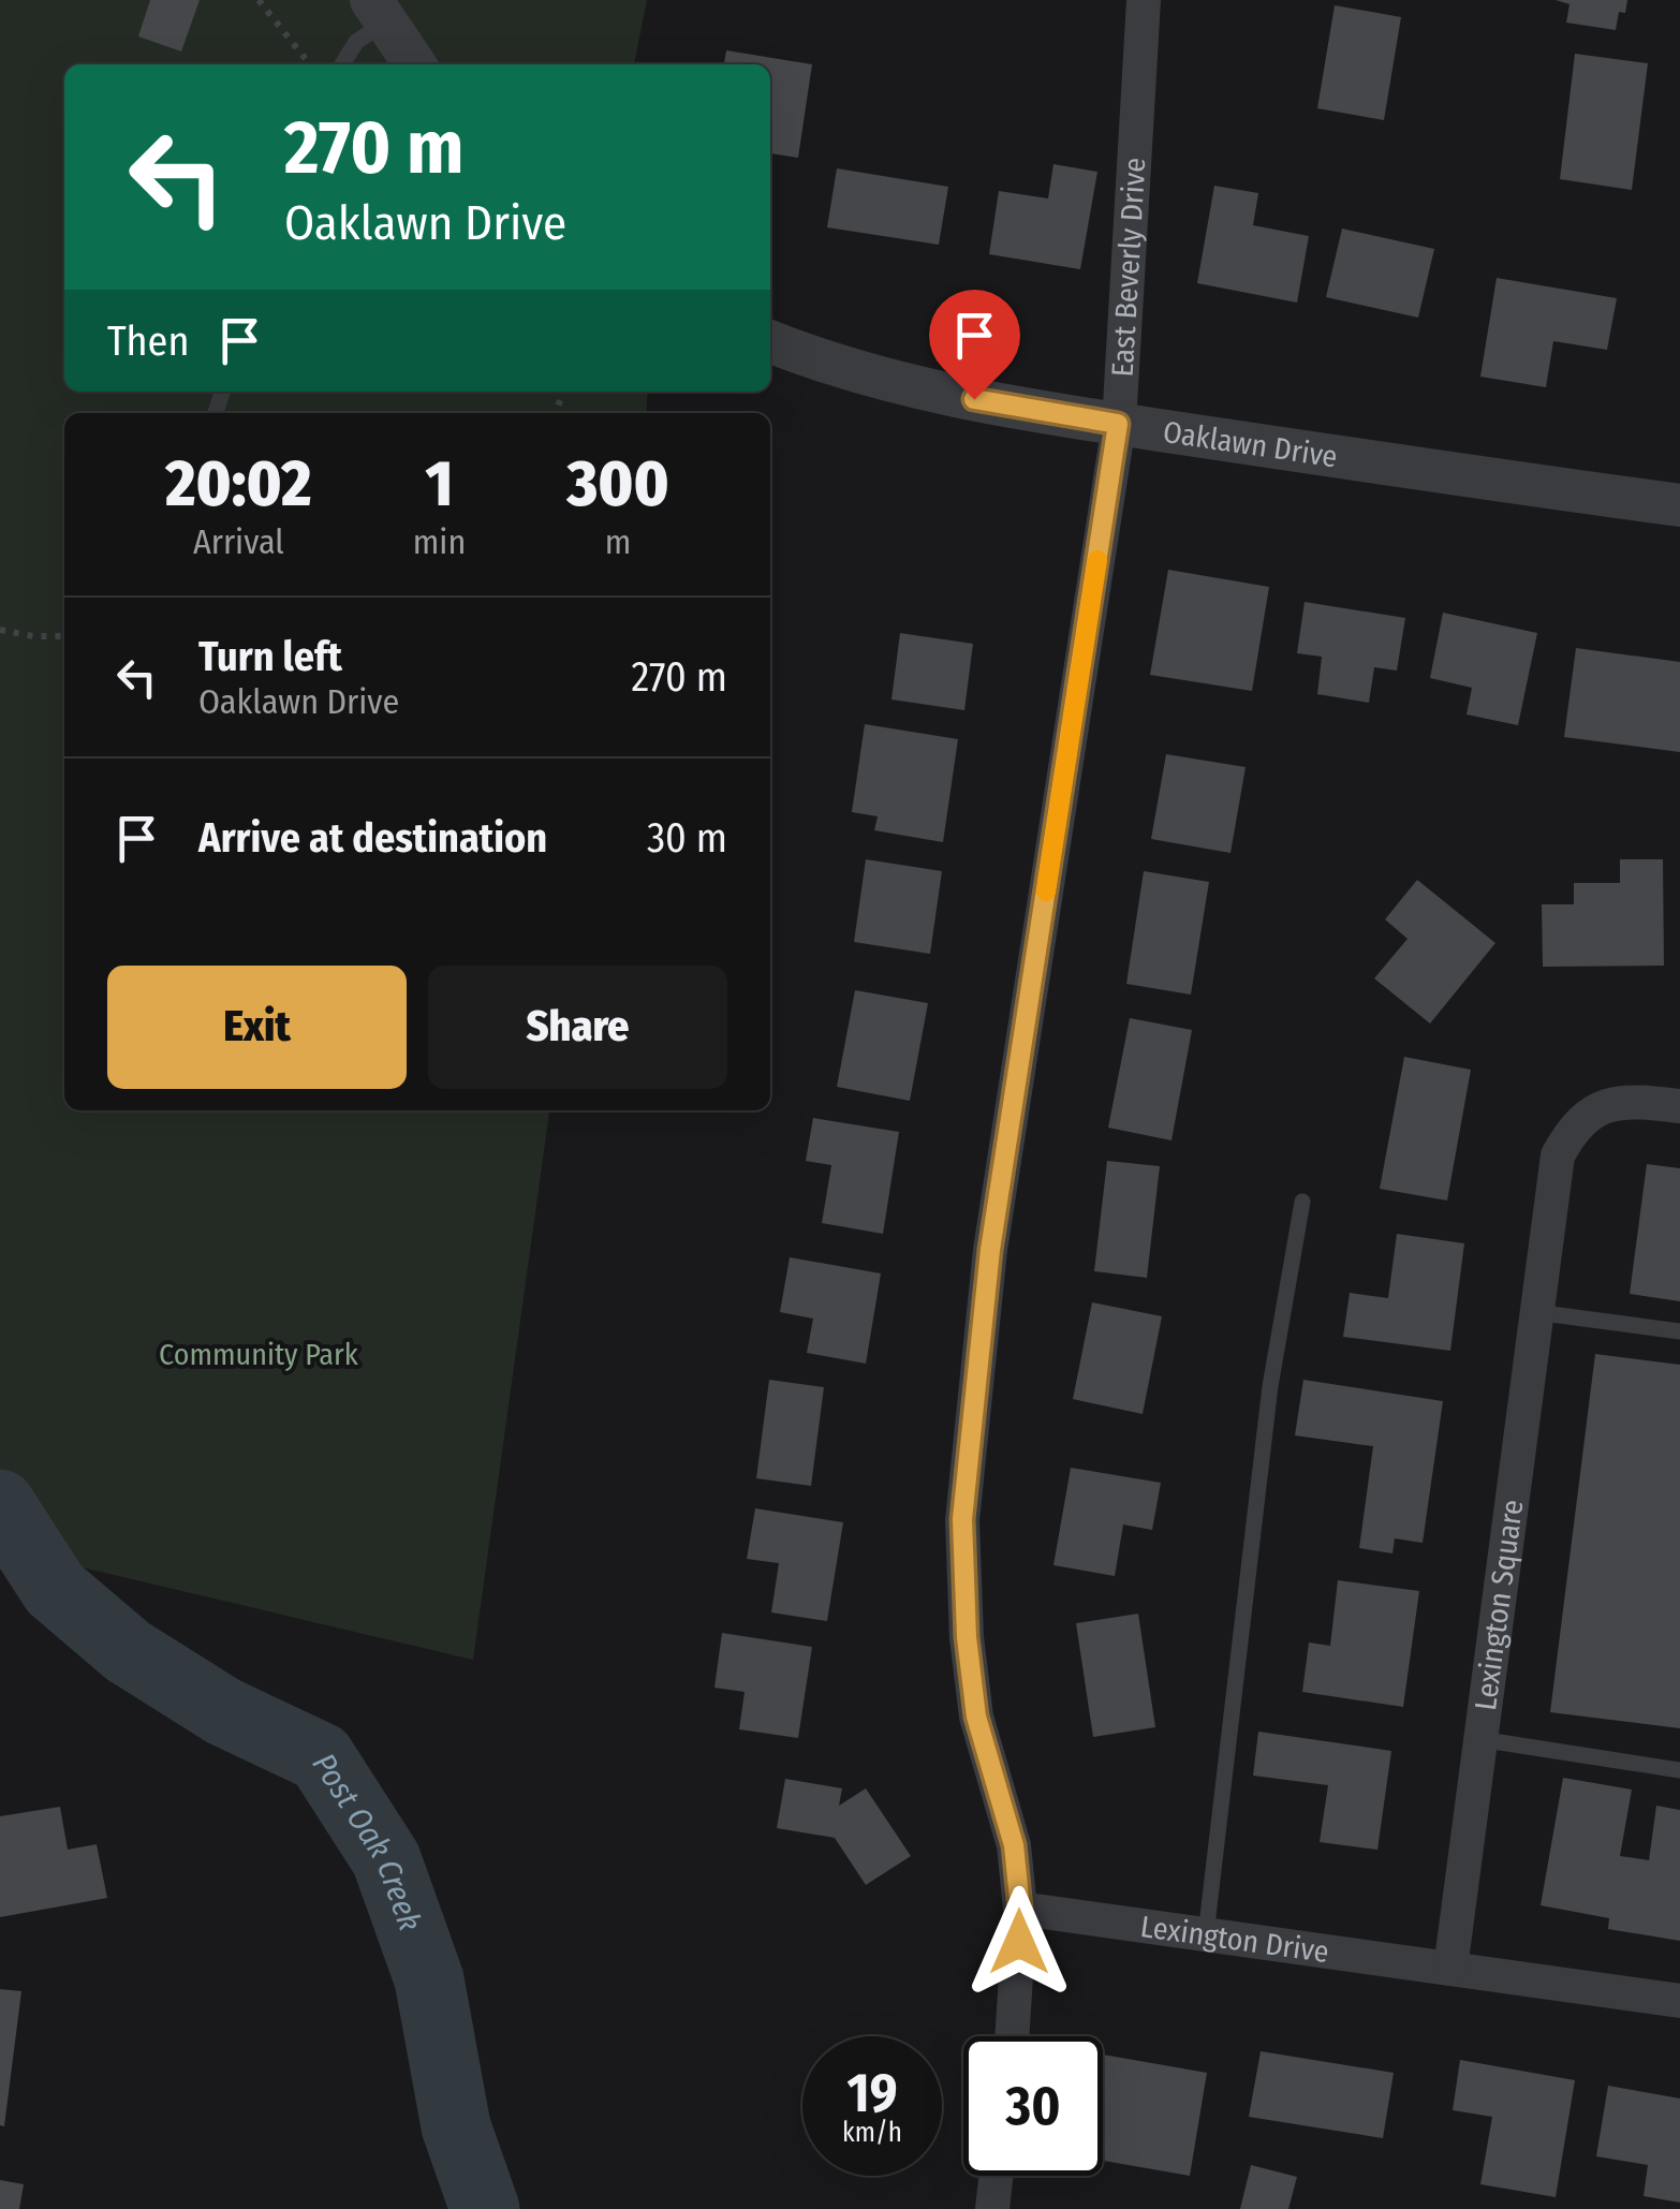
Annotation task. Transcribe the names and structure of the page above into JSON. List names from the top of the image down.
{
  "streets": {
    "street": [
      "East Beverly Drive",
      "Oaklawn Drive",
      "Lexington Square",
      "Lexington Drive"
    ]
  },
  "crossings": [
    ["East Beverly Drive", "Oaklawn Drive"],
    ["East Beverly Drive", "Lexington Drive"],
    ["Lexington Square", "Lexington Drive"]
  ],
  "water": ["Post Oak Creek"],
  "parks": ["Community Park"],
  "page": {
    "turn": ["270 m", "Oaklawn Drive"],
    "then": "Then",
    "eta": [
      "20:02",
      "Arrival",
      "1",
      "min",
      "300",
      "m"
    ],
    "list": [
      {
        "name": "Turn left",
        "note": "Oaklawn Drive",
        "value": "270 m"
      },
      {
        "name": "Arrive at destination",
        "value": "30 m"
      }
    ],
    "buttons": ["Exit", "Share"],
    "speed": "19 km/h",
    "limit": "30"
  }
}
